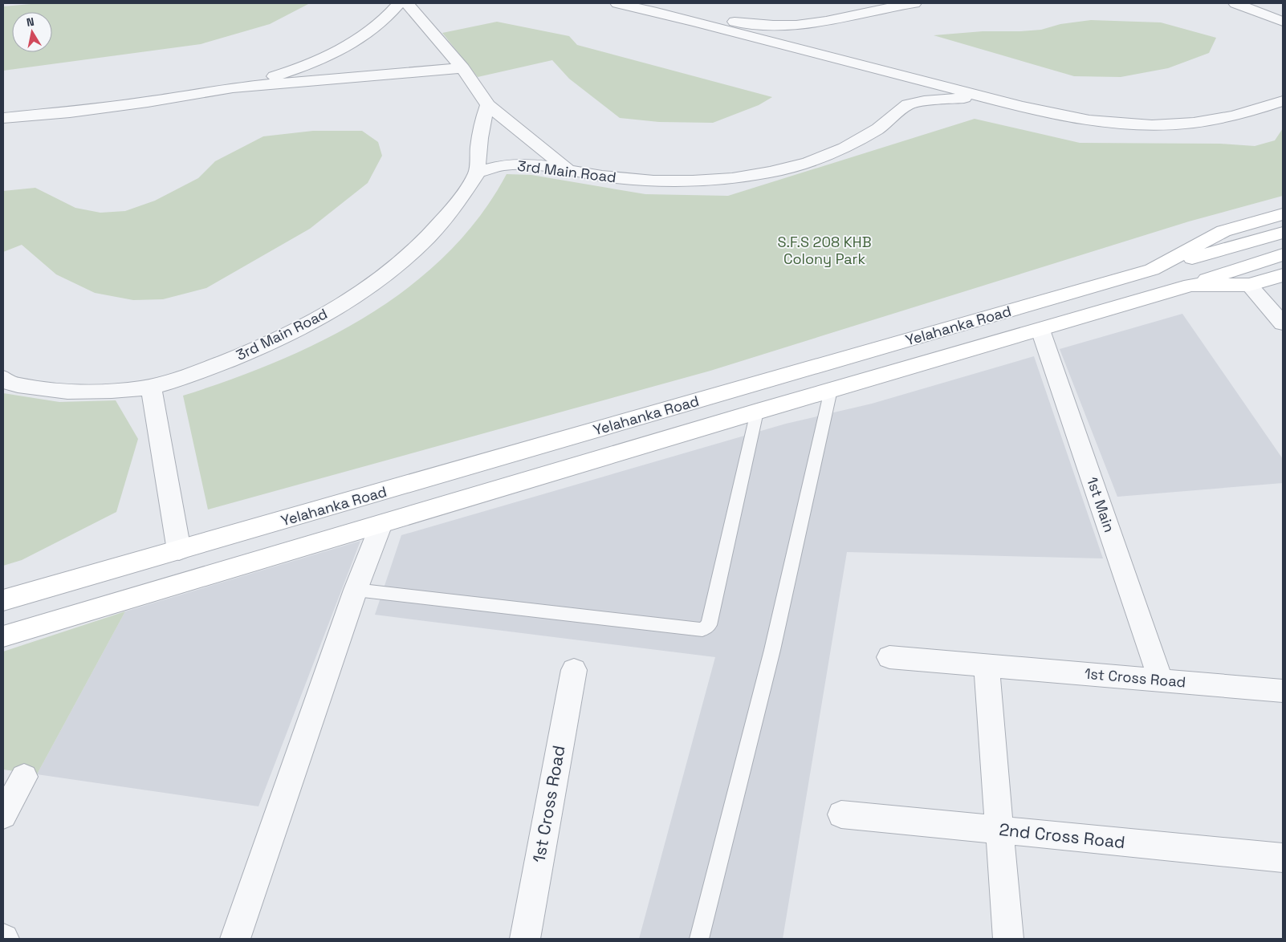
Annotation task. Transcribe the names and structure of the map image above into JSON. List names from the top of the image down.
{
  "streets": {
    "main road": ["Yelahanka Road"],
    "street": [
      "3rd Main Road",
      "1st Main",
      "1st Cross Road",
      "2nd Cross Road"
    ]
  },
  "crossings": [
    ["Yelahanka Road", "1st Main"],
    ["1st Main", "1st Cross Road"]
  ],
  "parks": ["S.F.S 208 KHB Colony Park"],
  "north": "top"
}
